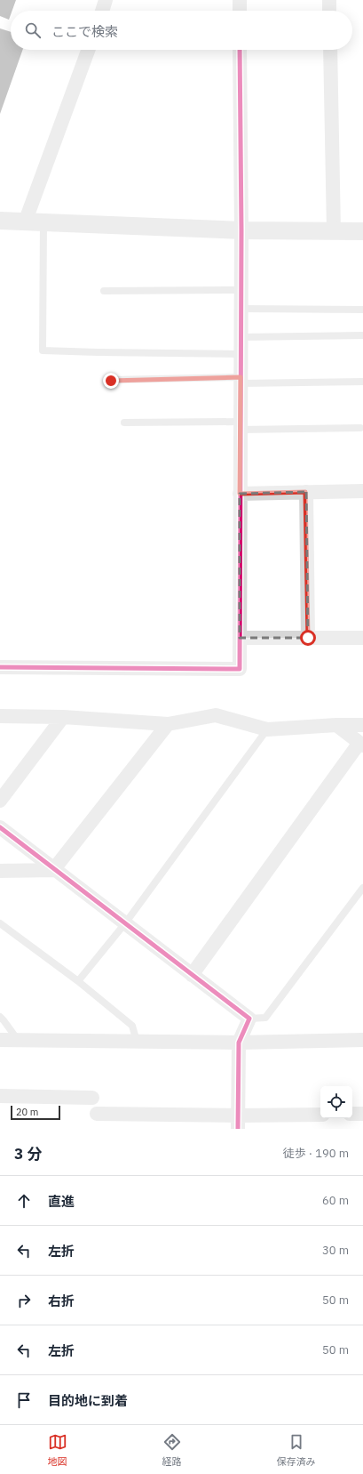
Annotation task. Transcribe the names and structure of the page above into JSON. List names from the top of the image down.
{
  "scale_bar": "20 m",
  "page": {
    "search": "ここで検索",
    "scale": "20 m",
    "heading": ["3 分", "徒歩 · 190 m"],
    "list": [
      ["直進", "60 m"],
      ["左折", "30 m"],
      ["右折", "50 m"],
      ["左折", "50 m"],
      "目的地に到着"
    ],
    "nav": ["地図", "経路", "保存済み"]
  }
}
